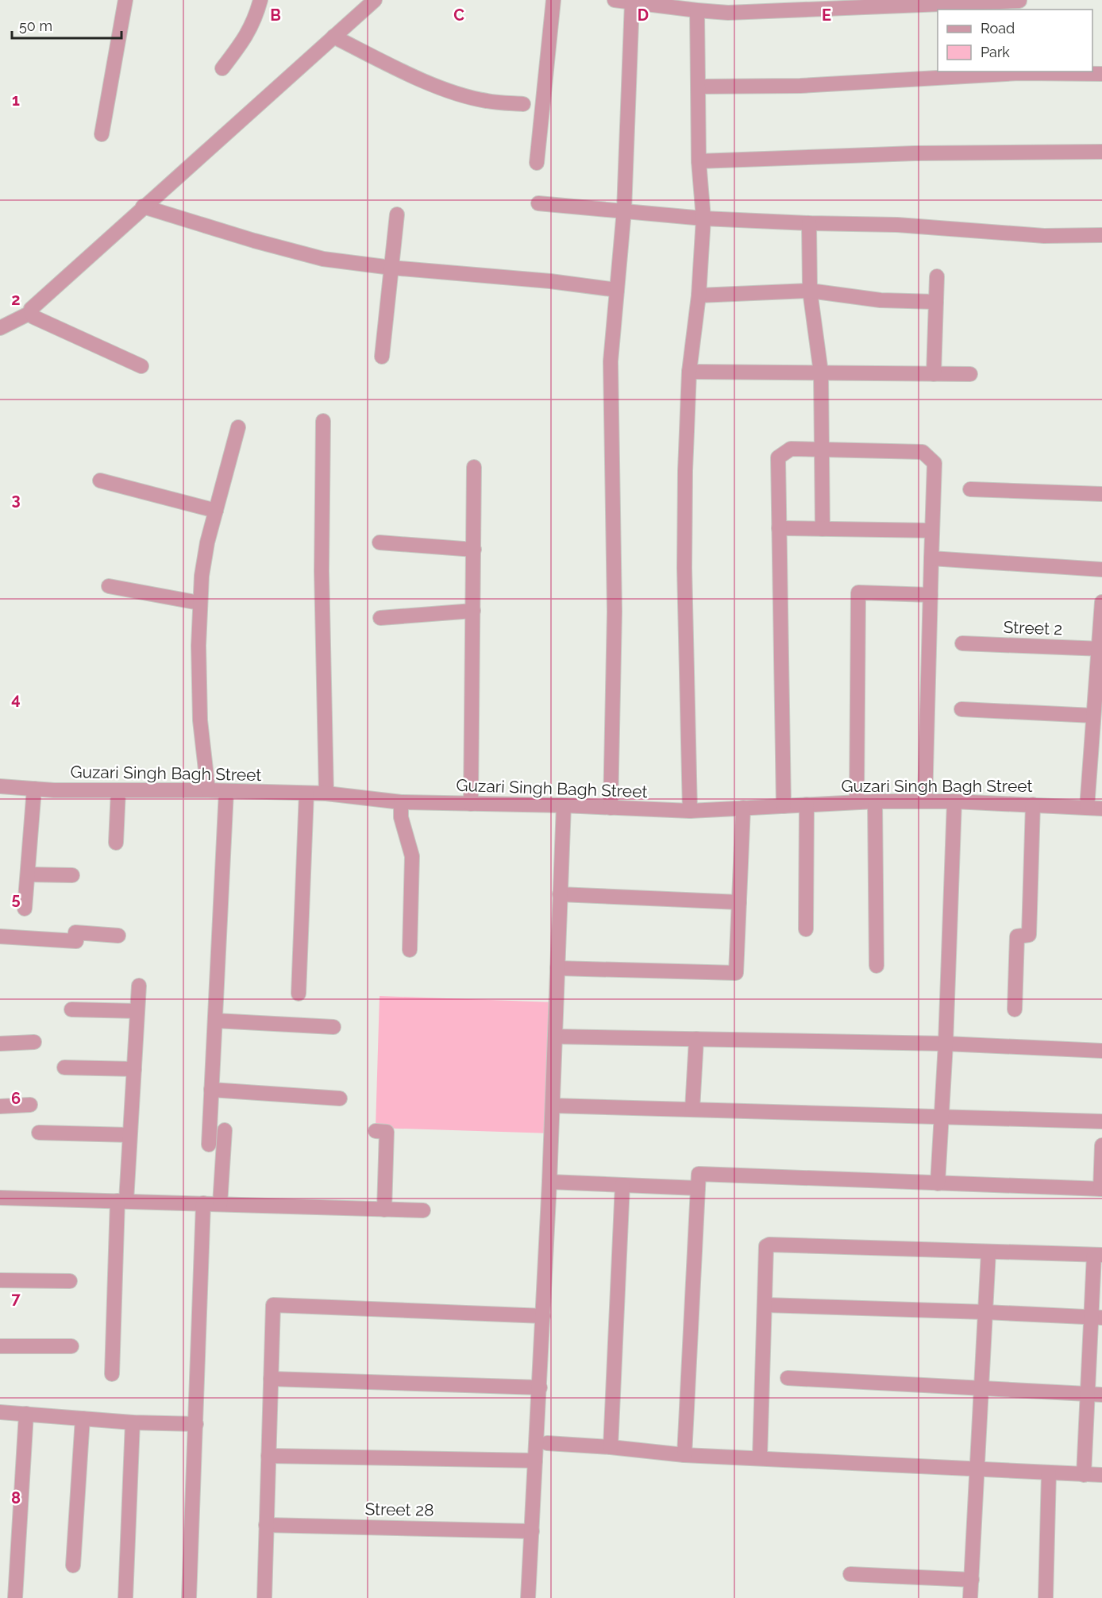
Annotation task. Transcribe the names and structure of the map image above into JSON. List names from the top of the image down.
{
  "streets": {
    "street": ["Street 2", "Guzari Singh Bagh Street", "Street 28"]
  },
  "legend": ["Road", "Park"],
  "scale_bar": "50 m",
  "grid": {
    "columns": [
      "B",
      "C",
      "D",
      "E"
    ],
    "rows": [
      "1",
      "2",
      "3",
      "4",
      "5",
      "6",
      "7",
      "8"
    ]
  }
}
